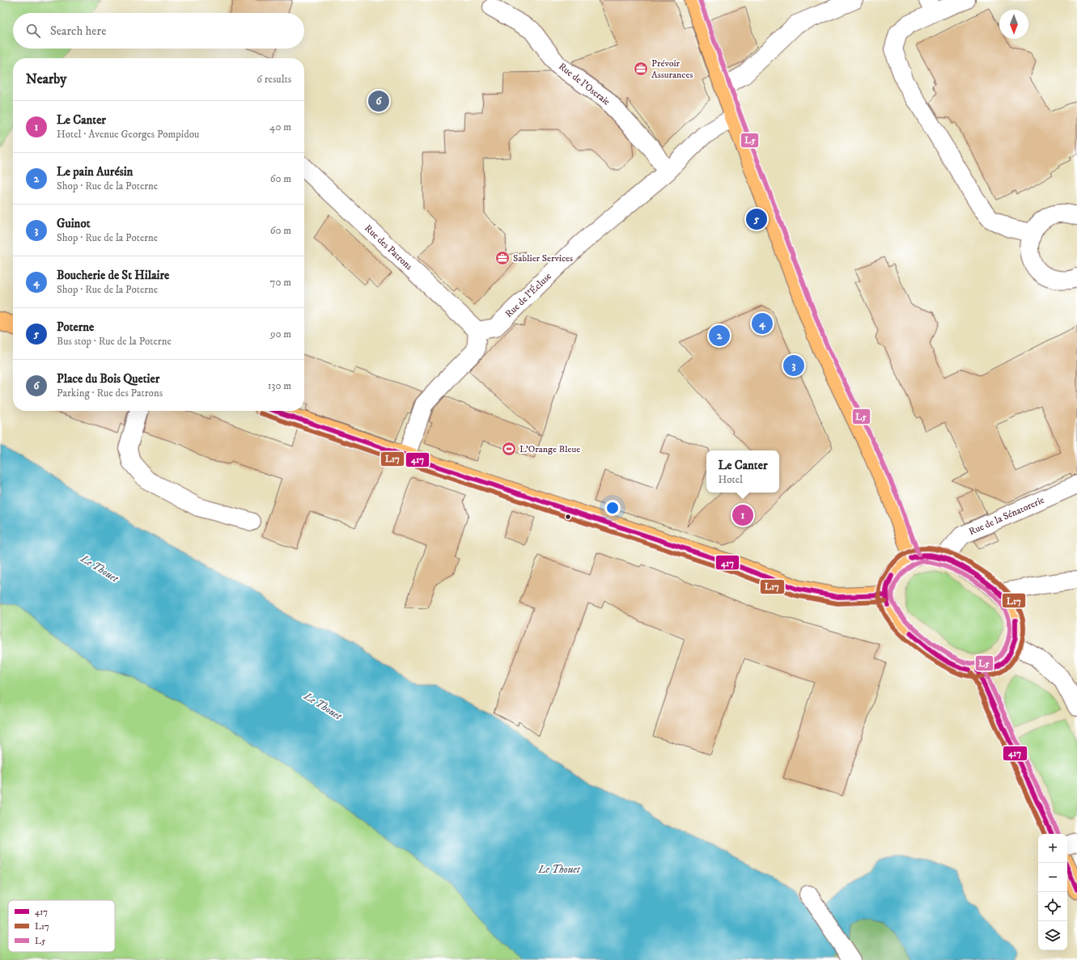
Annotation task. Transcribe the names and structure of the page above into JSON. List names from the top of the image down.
{
  "streets": {
    "street": [
      "Rue de l'Oseraie",
      "Rue des Patrons",
      "Rue de l'Écluse",
      "Rue de la Sénatorerie"
    ]
  },
  "crossings": [
    ["Rue de l'Oseraie", "Rue de l'Écluse"],
    ["Rue des Patrons", "Rue de l'Écluse"]
  ],
  "water": ["Le Thouet"],
  "places": {
    "office": ["Prévoir Assurances", "Sablier Services"],
    "sports": ["L'Orange Bleue"]
  },
  "lines": ["transit line L5", "transit line 417", "transit line L17"],
  "legend": ["417", "L17", "L5"],
  "north": "bottom",
  "page": {
    "search": "Search here",
    "heading": ["Nearby", "6 results"],
    "pins": [
      "6",
      "5",
      "4",
      "2",
      "3",
      "1"
    ],
    "list": [
      {
        "mark": "1",
        "name": "Le Canter",
        "note": "Hotel · Avenue Georges Pompidou",
        "value": "40 m"
      },
      {
        "mark": "2",
        "name": "Le pain Aurésin",
        "note": "Shop · Rue de la Poterne",
        "value": "60 m"
      },
      {
        "mark": "3",
        "name": "Guinot",
        "note": "Shop · Rue de la Poterne",
        "value": "60 m"
      },
      {
        "mark": "4",
        "name": "Boucherie de St Hilaire",
        "note": "Shop · Rue de la Poterne",
        "value": "70 m"
      },
      {
        "mark": "5",
        "name": "Poterne",
        "note": "Bus stop · Rue de la Poterne",
        "value": "90 m"
      },
      {
        "mark": "6",
        "name": "Place du Bois Quetier",
        "note": "Parking · Rue des Patrons",
        "value": "130 m"
      }
    ],
    "popup": ["Le Canter", "Hotel"],
    "map_buttons": ["+", "−"]
  }
}
